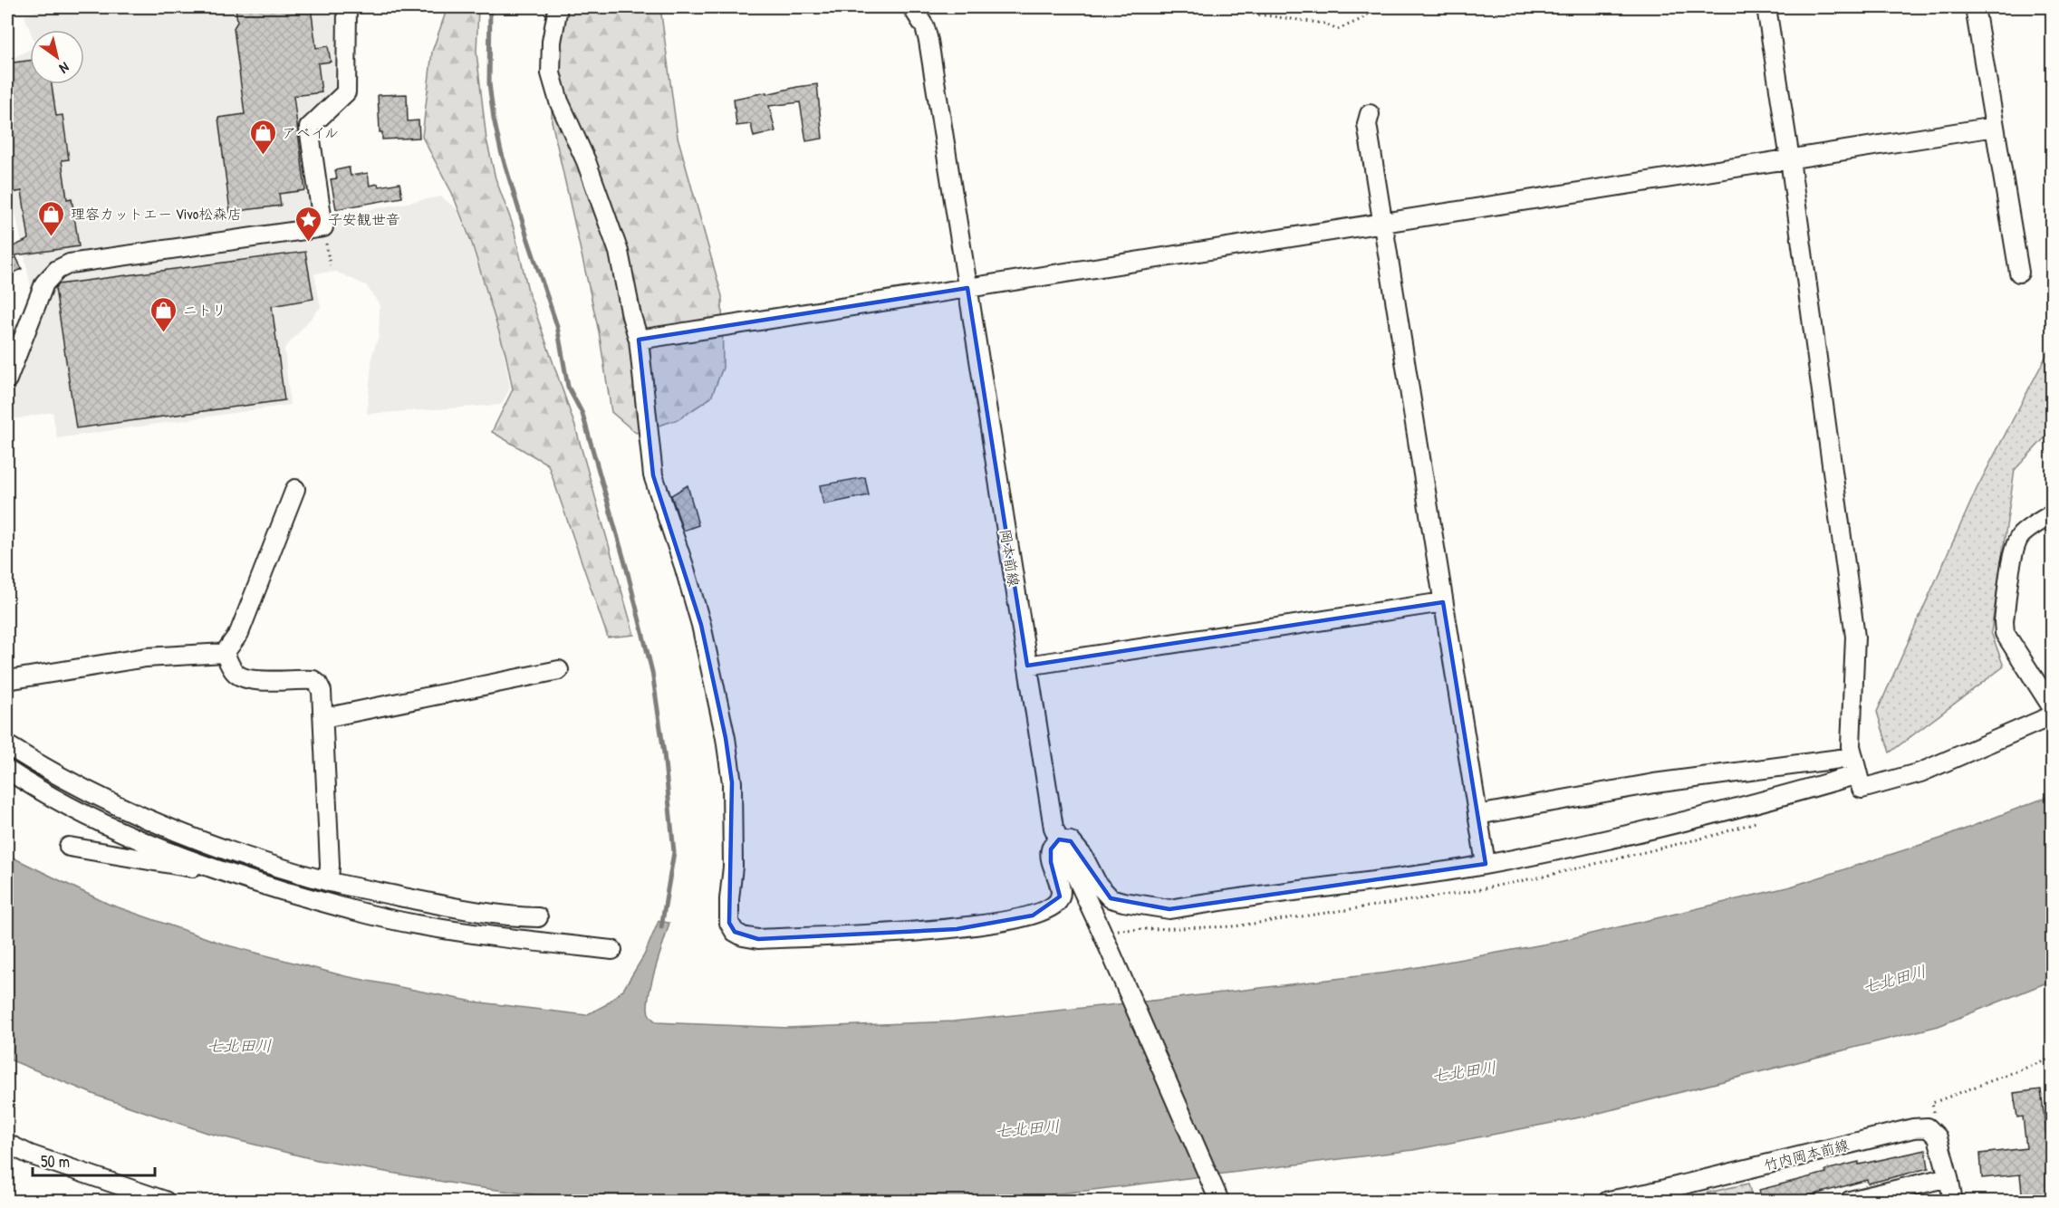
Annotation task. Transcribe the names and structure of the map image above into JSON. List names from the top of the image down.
{
  "streets": {
    "street": ["岡本前線", "竹内岡本前線"]
  },
  "water": ["七北田川"],
  "places": {
    "shop": ["アベイル", "理容カットエー Vivo松森店", "ニトリ"],
    "place": ["子安観世音"]
  },
  "scale_bar": "50 m",
  "north": "bottom right"
}
